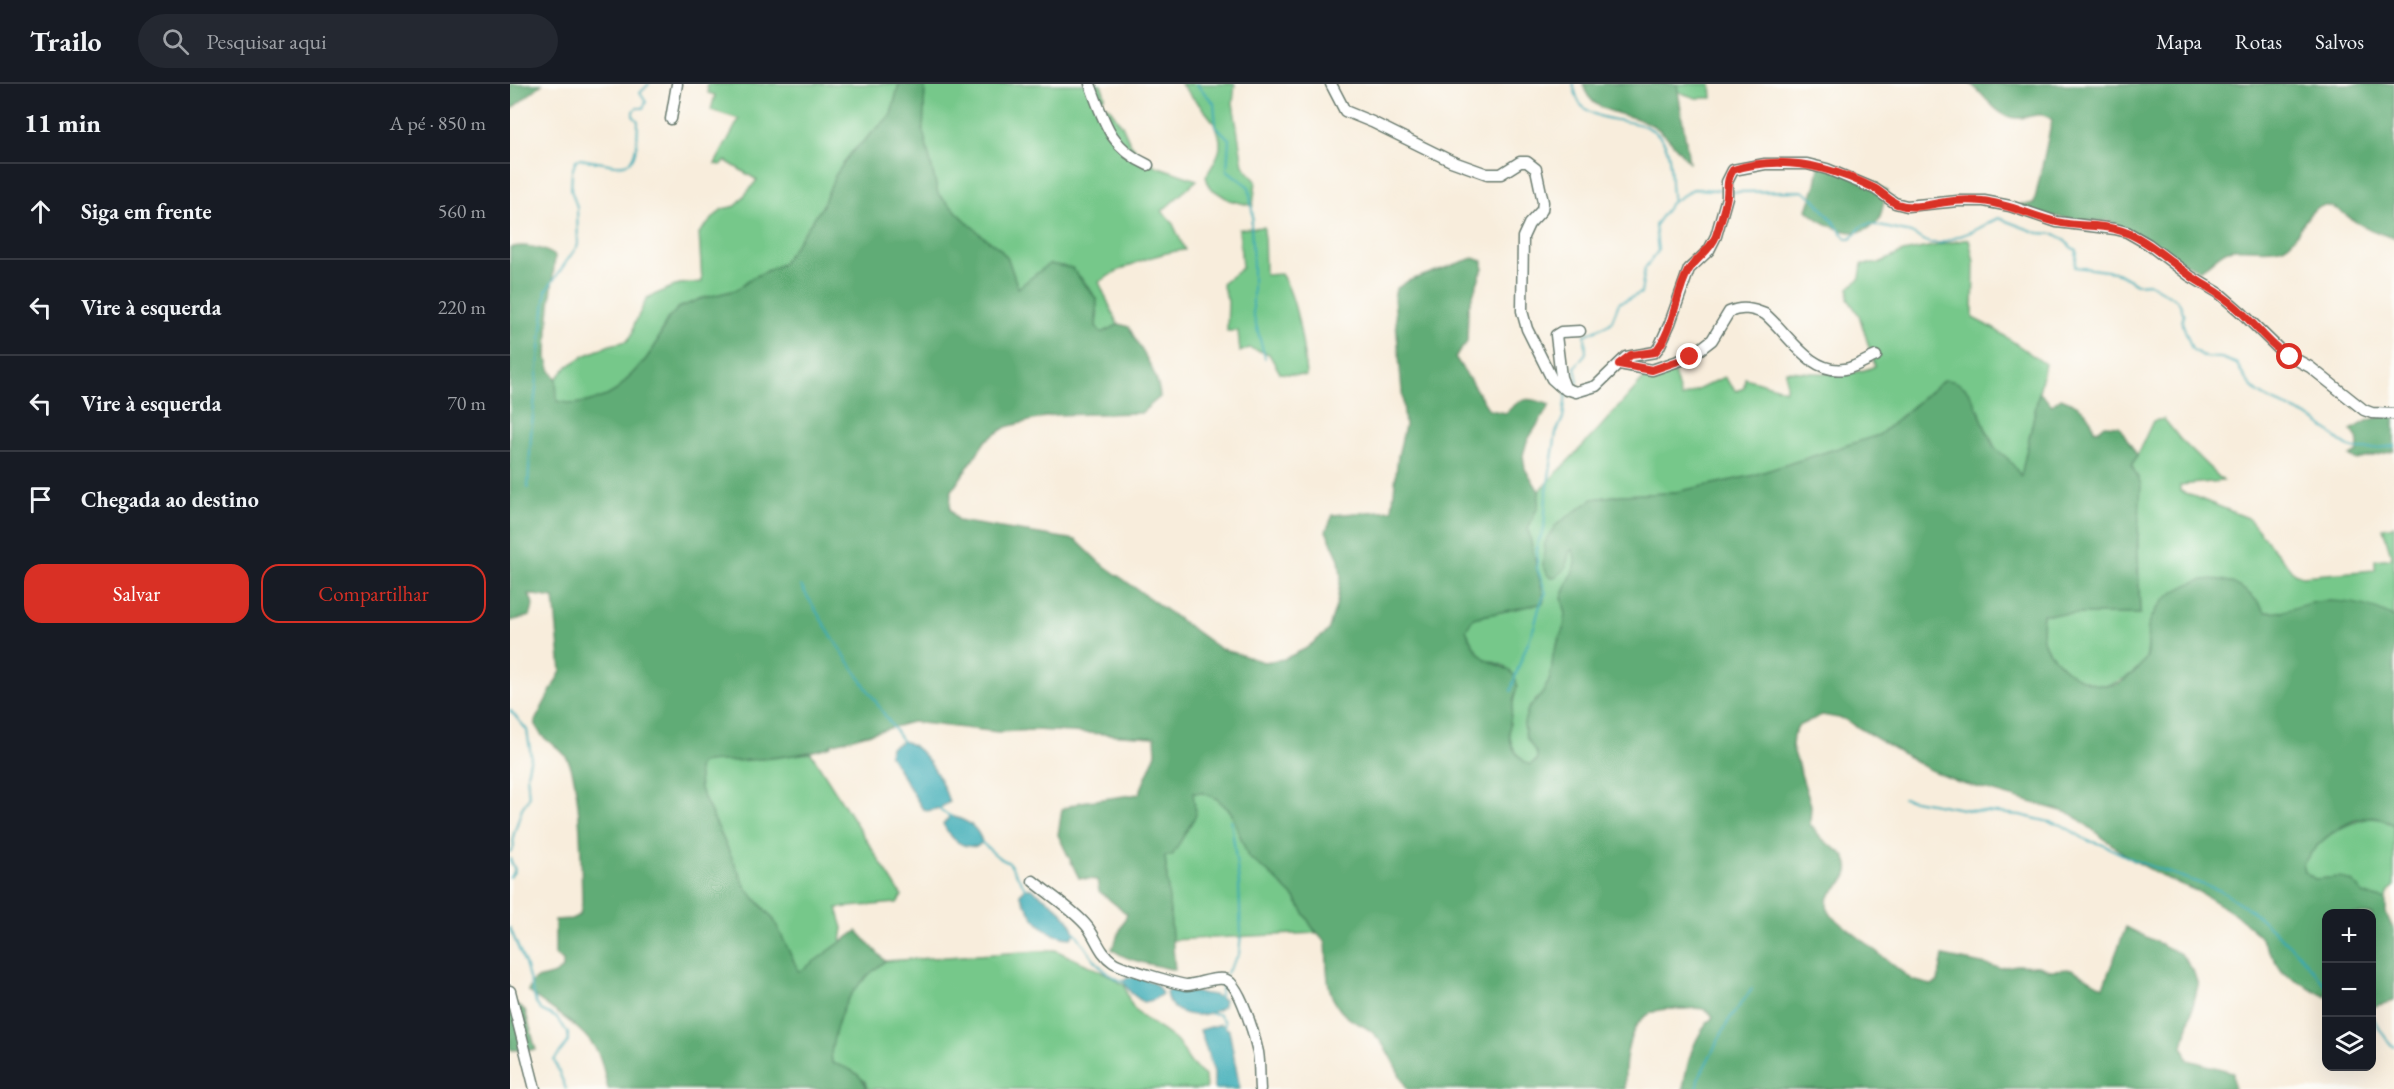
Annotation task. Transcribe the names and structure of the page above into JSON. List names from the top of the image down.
{
  "page": {
    "header": "Trailo",
    "search": "Pesquisar aqui",
    "nav": ["Mapa", "Rotas", "Salvos"],
    "heading": ["11 min", "A pé · 850 m"],
    "list": [
      ["Siga em frente", "560 m"],
      ["Vire à esquerda", "220 m"],
      ["Vire à esquerda", "70 m"],
      "Chegada ao destino"
    ],
    "buttons": ["Salvar", "Compartilhar"],
    "map_buttons": ["+", "−"]
  }
}
